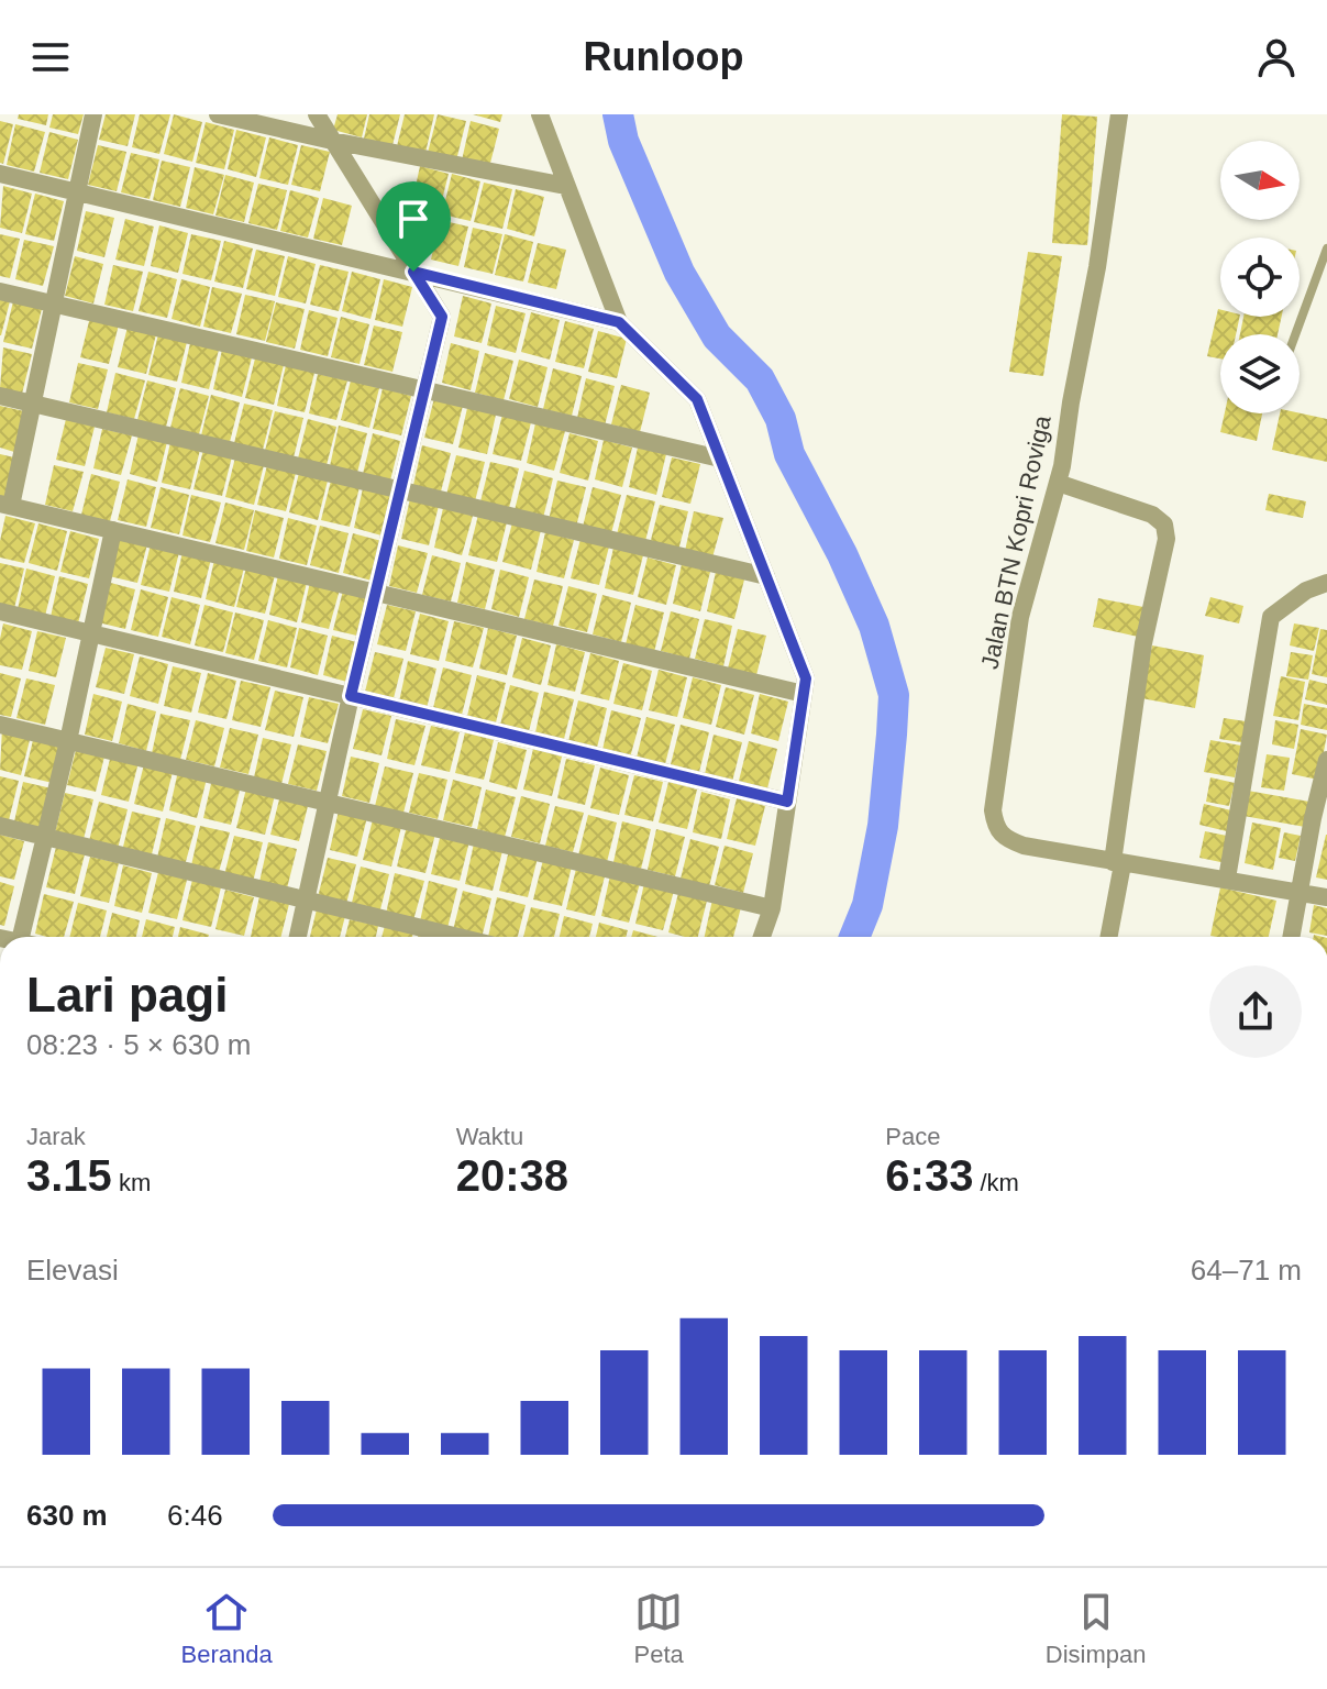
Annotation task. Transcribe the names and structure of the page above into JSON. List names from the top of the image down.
{
  "streets": {
    "street": ["Jalan BTN Kopri Roviga"]
  },
  "north": "right",
  "page": {
    "header": "Runloop",
    "heading": ["Lari pagi", "08:23 · 5 × 630 m"],
    "stats": [
      ["Jarak", "3.15 km"],
      ["Waktu", "20:38"],
      ["Pace", "6:33 /km"]
    ],
    "chart": ["Elevasi", "64–71 m"],
    "list": [
      {
        "name": "630 m",
        "note": "6:46"
      }
    ],
    "tabs": ["Beranda", "Peta", "Disimpan"]
  }
}
